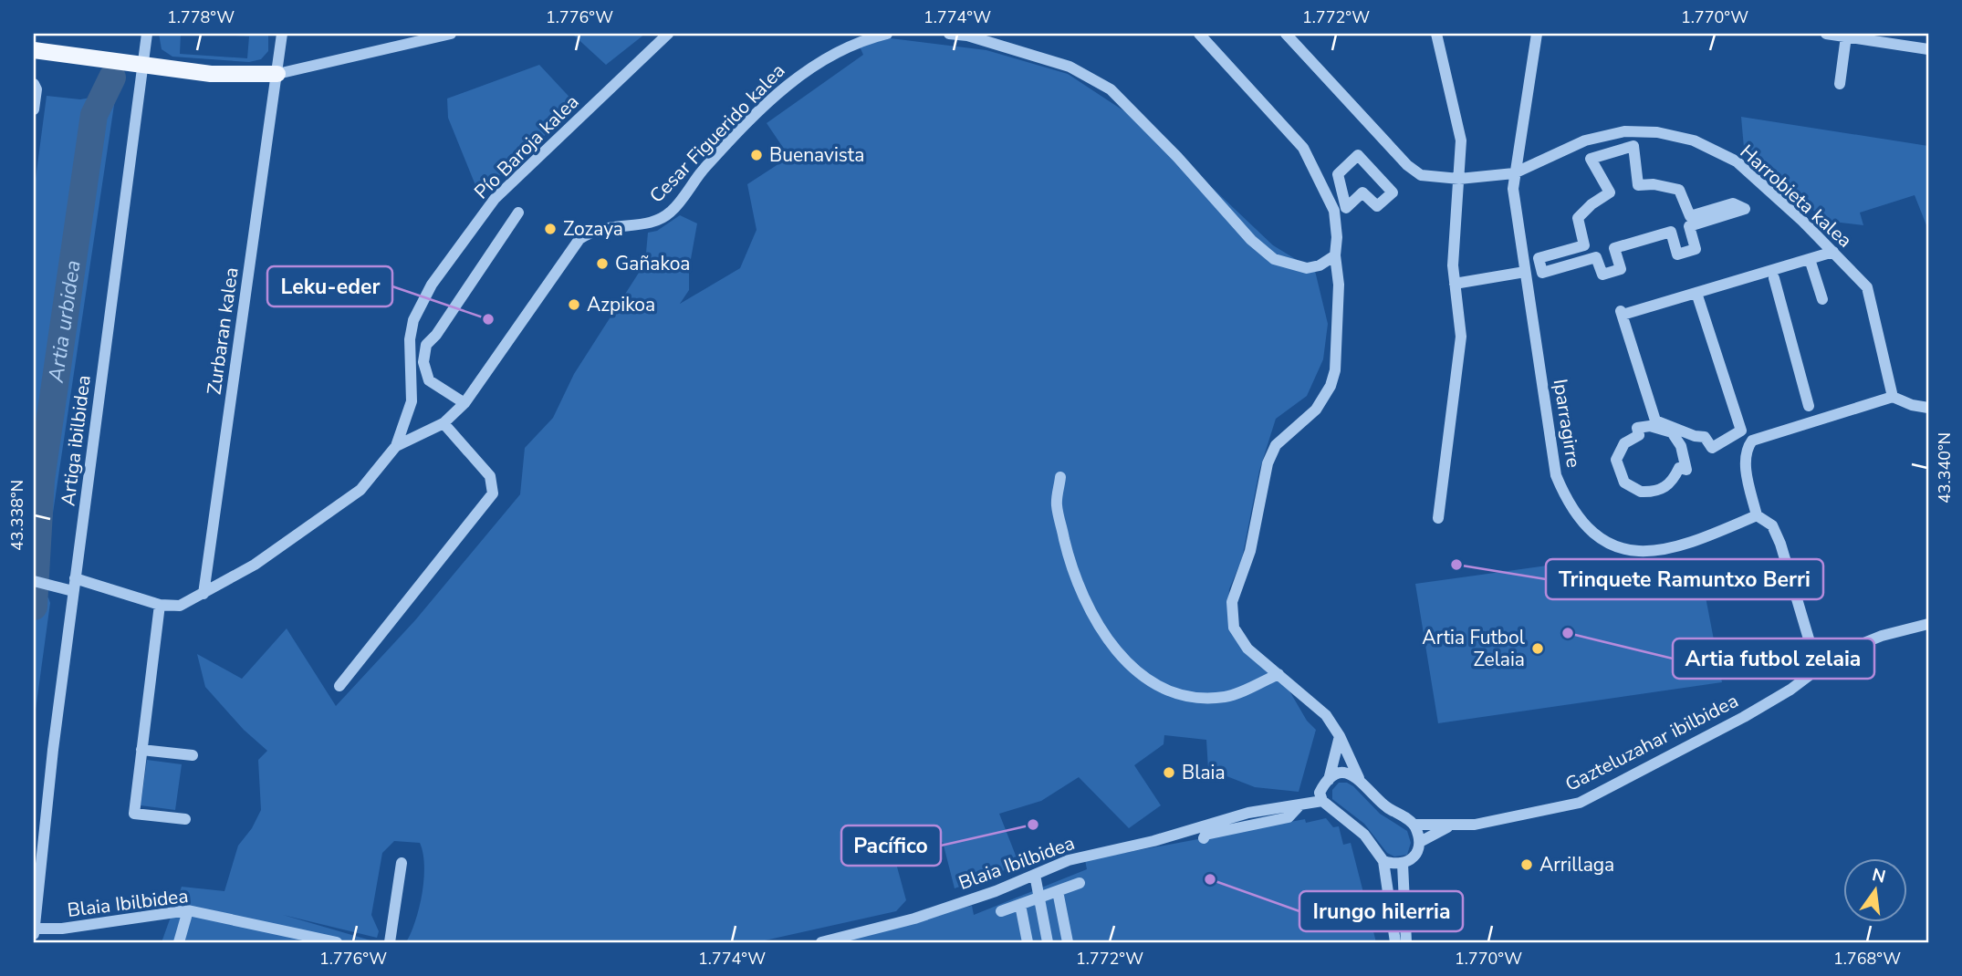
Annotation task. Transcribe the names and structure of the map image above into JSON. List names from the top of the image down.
{
  "streets": {
    "street": [
      "Cesar Figuerido kalea",
      "Pío Baroja kalea",
      "Harrobieta kalea",
      "Zurbaran kalea",
      "Iparragirre",
      "Artiga ibilbidea",
      "Gazteluzahar ibilbidea",
      "Blaia Ibilbidea"
    ]
  },
  "crossings": [
    ["Cesar Figuerido kalea", "Pío Baroja kalea"],
    ["Cesar Figuerido kalea", "Zurbaran kalea"],
    ["Cesar Figuerido kalea", "Artiga ibilbidea"],
    ["Harrobieta kalea", "Iparragirre"],
    ["Artiga ibilbidea", "Blaia Ibilbidea"]
  ],
  "water": ["Artia urbidea"],
  "places": [
    "Buenavista",
    "Zozaya",
    "Gañakoa",
    "Azpikoa",
    "Leku-eder",
    "Trinquete Ramuntxo Berri",
    "Artia futbol zelaia",
    "Artia Futbol Zelaia",
    "Blaia",
    "Pacífico",
    "Arrillaga",
    "Irungo hilerria"
  ],
  "north": "top",
  "coordinates": [
    "1.778°W",
    "1.776°W",
    "1.774°W",
    "1.772°W",
    "1.770°W",
    "43.340°N",
    "43.338°N",
    "1.768°W"
  ]
}
